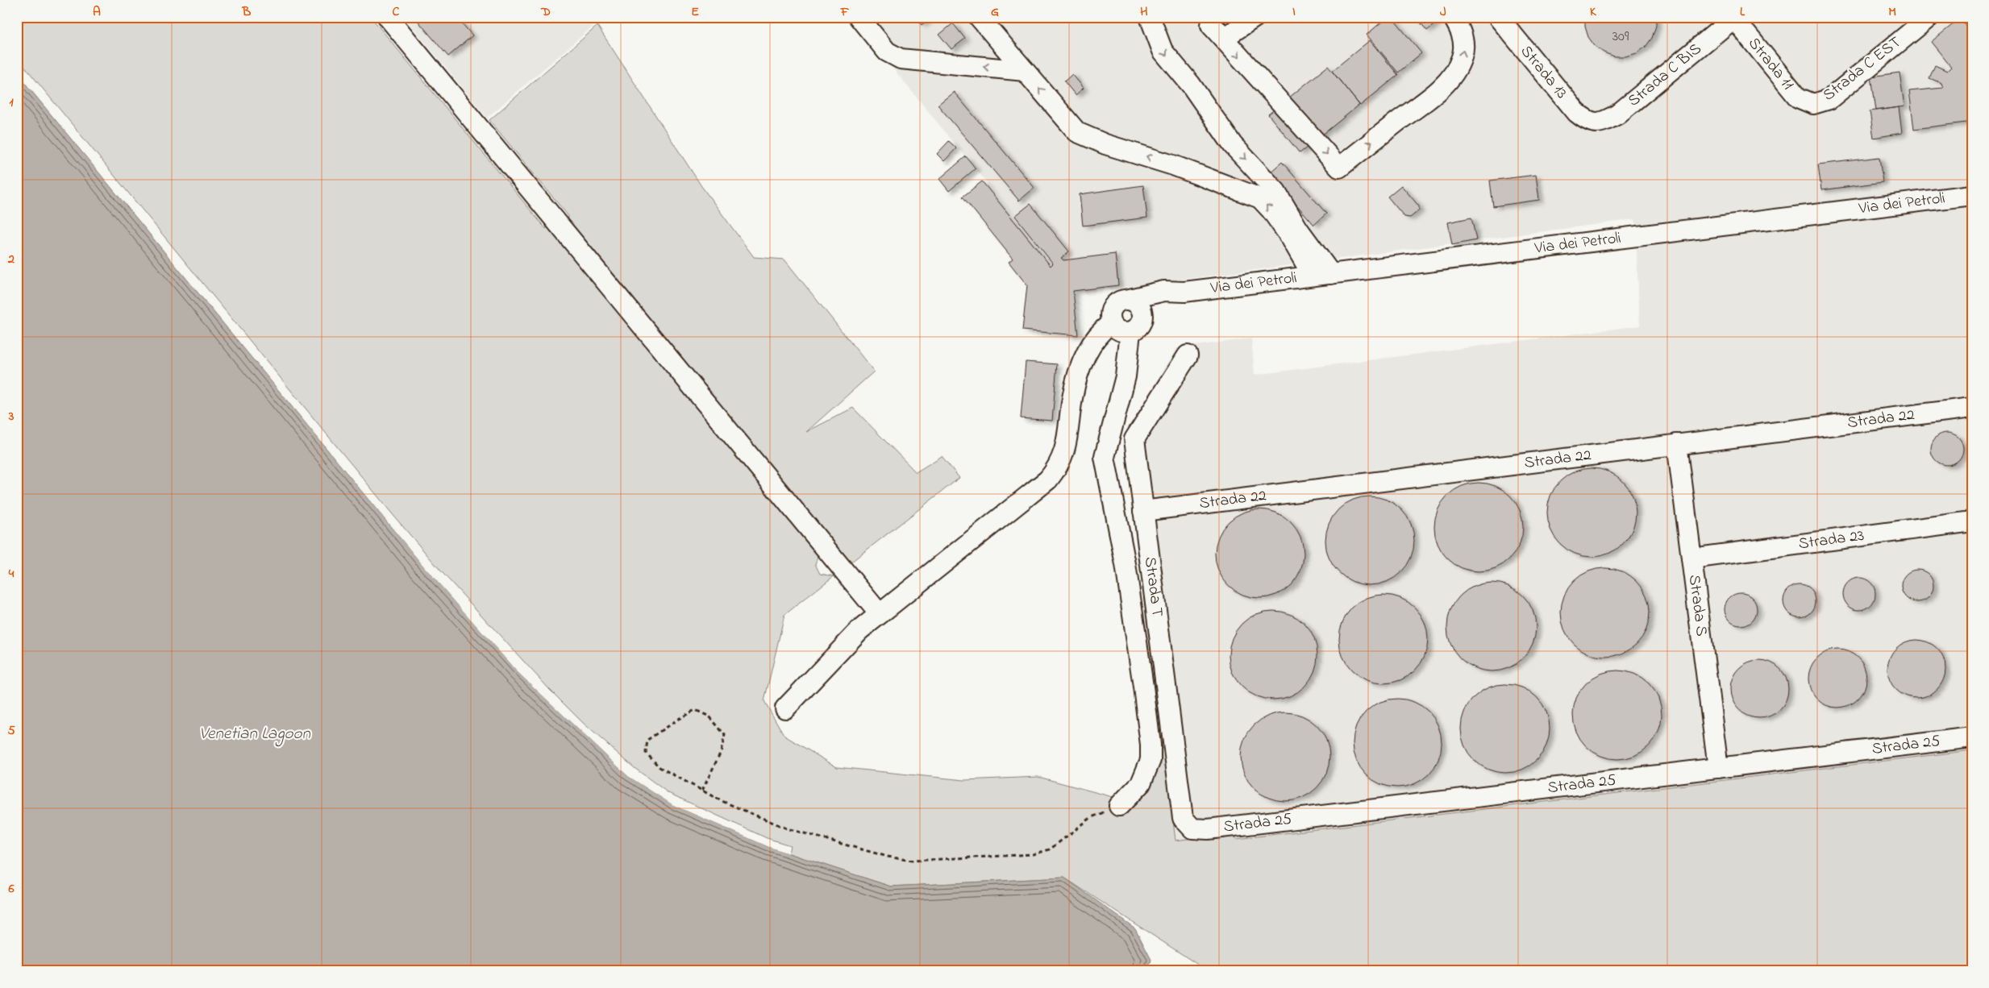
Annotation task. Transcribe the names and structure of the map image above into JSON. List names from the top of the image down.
{
  "streets": {
    "street": [
      "Strada 11",
      "Strada C EST",
      "Strada 13",
      "Strada C BIS",
      "Via dei Petroli",
      "Strada 22",
      "Strada 23",
      "Strada T",
      "Strada S",
      "Strada 25"
    ]
  },
  "crossings": [
    ["Strada 11", "Strada C EST"],
    ["Strada 11", "Strada C BIS"],
    ["Strada 13", "Strada C BIS"],
    ["Strada 22", "Strada T"],
    ["Strada 22", "Strada S"],
    ["Strada 23", "Strada S"],
    ["Strada T", "Strada 25"],
    ["Strada S", "Strada 25"]
  ],
  "water": ["Venetian Lagoon"],
  "house_numbers": ["309"],
  "grid": {
    "columns": [
      "A",
      "B",
      "C",
      "D",
      "E",
      "F",
      "G",
      "H",
      "I",
      "J",
      "K",
      "L",
      "M"
    ],
    "rows": [
      "1",
      "2",
      "3",
      "4",
      "5",
      "6"
    ]
  }
}
